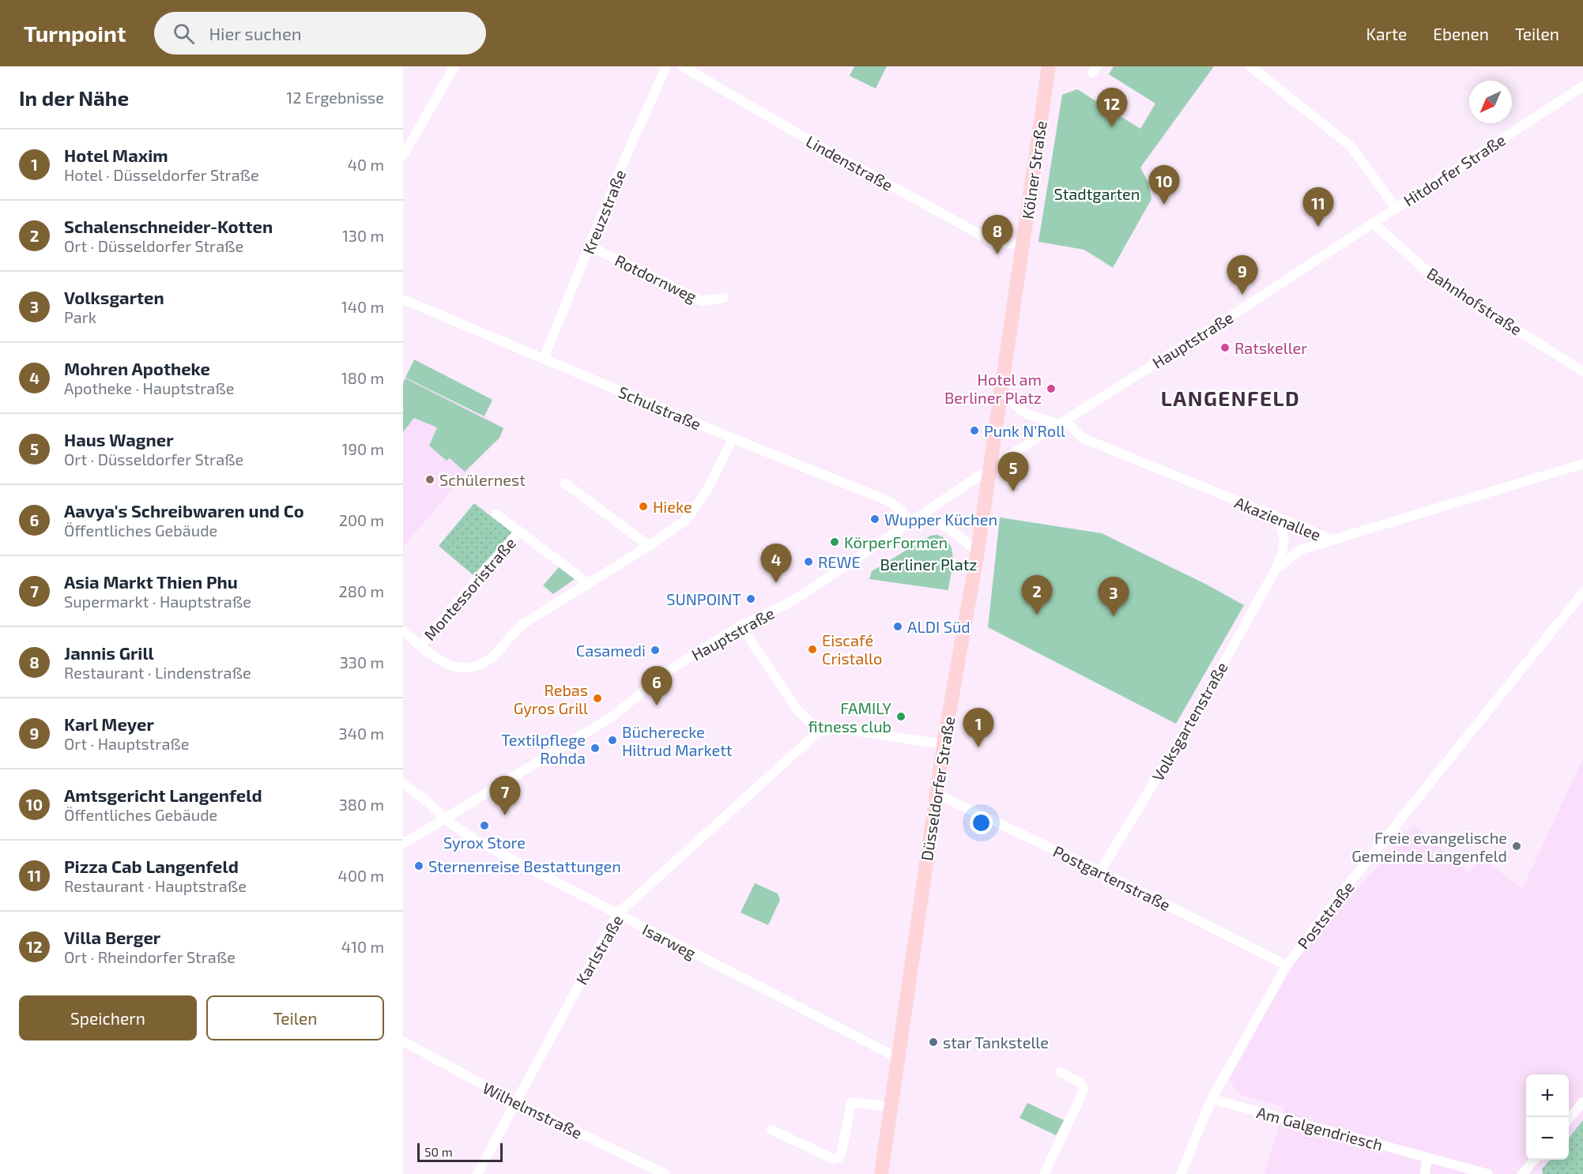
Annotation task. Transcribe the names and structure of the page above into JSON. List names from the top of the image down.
{
  "streets": {
    "main road": ["Kölner Straße", "Düsseldorfer Straße"],
    "street": [
      "Lindenstraße",
      "Hitdorfer Straße",
      "Kreuzstraße",
      "Rotdornweg",
      "Bahnhofstraße",
      "Hauptstraße",
      "Schulstraße",
      "Akazienallee",
      "Montessoristraße",
      "Volksgartenstraße",
      "Postgartenstraße",
      "Poststraße",
      "Isarweg",
      "Karlstraße",
      "Wilhelmstraße",
      "Am Galgendriesch"
    ]
  },
  "crossings": [
    ["Lindenstraße", "Kölner Straße"],
    ["Kölner Straße", "Hauptstraße"],
    ["Kölner Straße", "Düsseldorfer Straße"],
    ["Hitdorfer Straße", "Bahnhofstraße"],
    ["Hitdorfer Straße", "Hauptstraße"],
    ["Kreuzstraße", "Rotdornweg"],
    ["Kreuzstraße", "Schulstraße"],
    ["Bahnhofstraße", "Hauptstraße"],
    ["Hauptstraße", "Schulstraße"],
    ["Hauptstraße", "Akazienallee"],
    ["Hauptstraße", "Düsseldorfer Straße"],
    ["Hauptstraße", "Isarweg"],
    ["Schulstraße", "Montessoristraße"],
    ["Akazienallee", "Volksgartenstraße"],
    ["Volksgartenstraße", "Postgartenstraße"],
    ["Düsseldorfer Straße", "Postgartenstraße"],
    ["Düsseldorfer Straße", "Isarweg"],
    ["Postgartenstraße", "Poststraße"],
    ["Poststraße", "Am Galgendriesch"],
    ["Isarweg", "Karlstraße"],
    ["Karlstraße", "Wilhelmstraße"]
  ],
  "districts": ["LANGENFELD"],
  "parks": ["Stadtgarten", "Berliner Platz"],
  "places": [
    "Ratskeller",
    "Hotel am Berliner Platz",
    "Punk N'Roll",
    "Schülernest",
    "Hieke",
    "Wupper Küchen",
    "KörperFormen",
    "REWE",
    "SUNPOINT",
    "ALDI Süd",
    "Eiscafé Cristallo",
    "Casamedi",
    "Rebas Gyros Grill",
    "FAMILY fitness club",
    "Bücherecke Hiltrud Markett",
    "Textilpflege Rohda",
    "Syrox Store",
    "Freie evangelische Gemeinde Langenfeld",
    "Sternenreise Bestattungen",
    "star Tankstelle"
  ],
  "scale_bar": "50 m",
  "north": "bottom left",
  "page": {
    "header": "Turnpoint",
    "search": "Hier suchen",
    "nav": ["Karte", "Ebenen", "Teilen"],
    "heading": ["In der Nähe", "12 Ergebnisse"],
    "pins": [
      "12",
      "10",
      "11",
      "8",
      "9",
      "5",
      "4",
      "2",
      "3",
      "6",
      "1",
      "7"
    ],
    "list": [
      {
        "mark": "1",
        "name": "Hotel Maxim",
        "note": "Hotel · Düsseldorfer Straße",
        "value": "40 m"
      },
      {
        "mark": "2",
        "name": "Schalenschneider-Kotten",
        "note": "Ort · Düsseldorfer Straße",
        "value": "130 m"
      },
      {
        "mark": "3",
        "name": "Volksgarten",
        "note": "Park",
        "value": "140 m"
      },
      {
        "mark": "4",
        "name": "Mohren Apotheke",
        "note": "Apotheke · Hauptstraße",
        "value": "180 m"
      },
      {
        "mark": "5",
        "name": "Haus Wagner",
        "note": "Ort · Düsseldorfer Straße",
        "value": "190 m"
      },
      {
        "mark": "6",
        "name": "Aavya's Schreibwaren und Co",
        "note": "Öffentliches Gebäude",
        "value": "200 m"
      },
      {
        "mark": "7",
        "name": "Asia Markt Thien Phu",
        "note": "Supermarkt · Hauptstraße",
        "value": "280 m"
      },
      {
        "mark": "8",
        "name": "Jannis Grill",
        "note": "Restaurant · Lindenstraße",
        "value": "330 m"
      },
      {
        "mark": "9",
        "name": "Karl Meyer",
        "note": "Ort · Hauptstraße",
        "value": "340 m"
      },
      {
        "mark": "10",
        "name": "Amtsgericht Langenfeld",
        "note": "Öffentliches Gebäude",
        "value": "380 m"
      },
      {
        "mark": "11",
        "name": "Pizza Cab Langenfeld",
        "note": "Restaurant · Hauptstraße",
        "value": "400 m"
      },
      {
        "mark": "12",
        "name": "Villa Berger",
        "note": "Ort · Rheindorfer Straße",
        "value": "410 m"
      }
    ],
    "buttons": ["Speichern", "Teilen"],
    "map_buttons": ["+", "−"],
    "scale": "50 m"
  }
}
